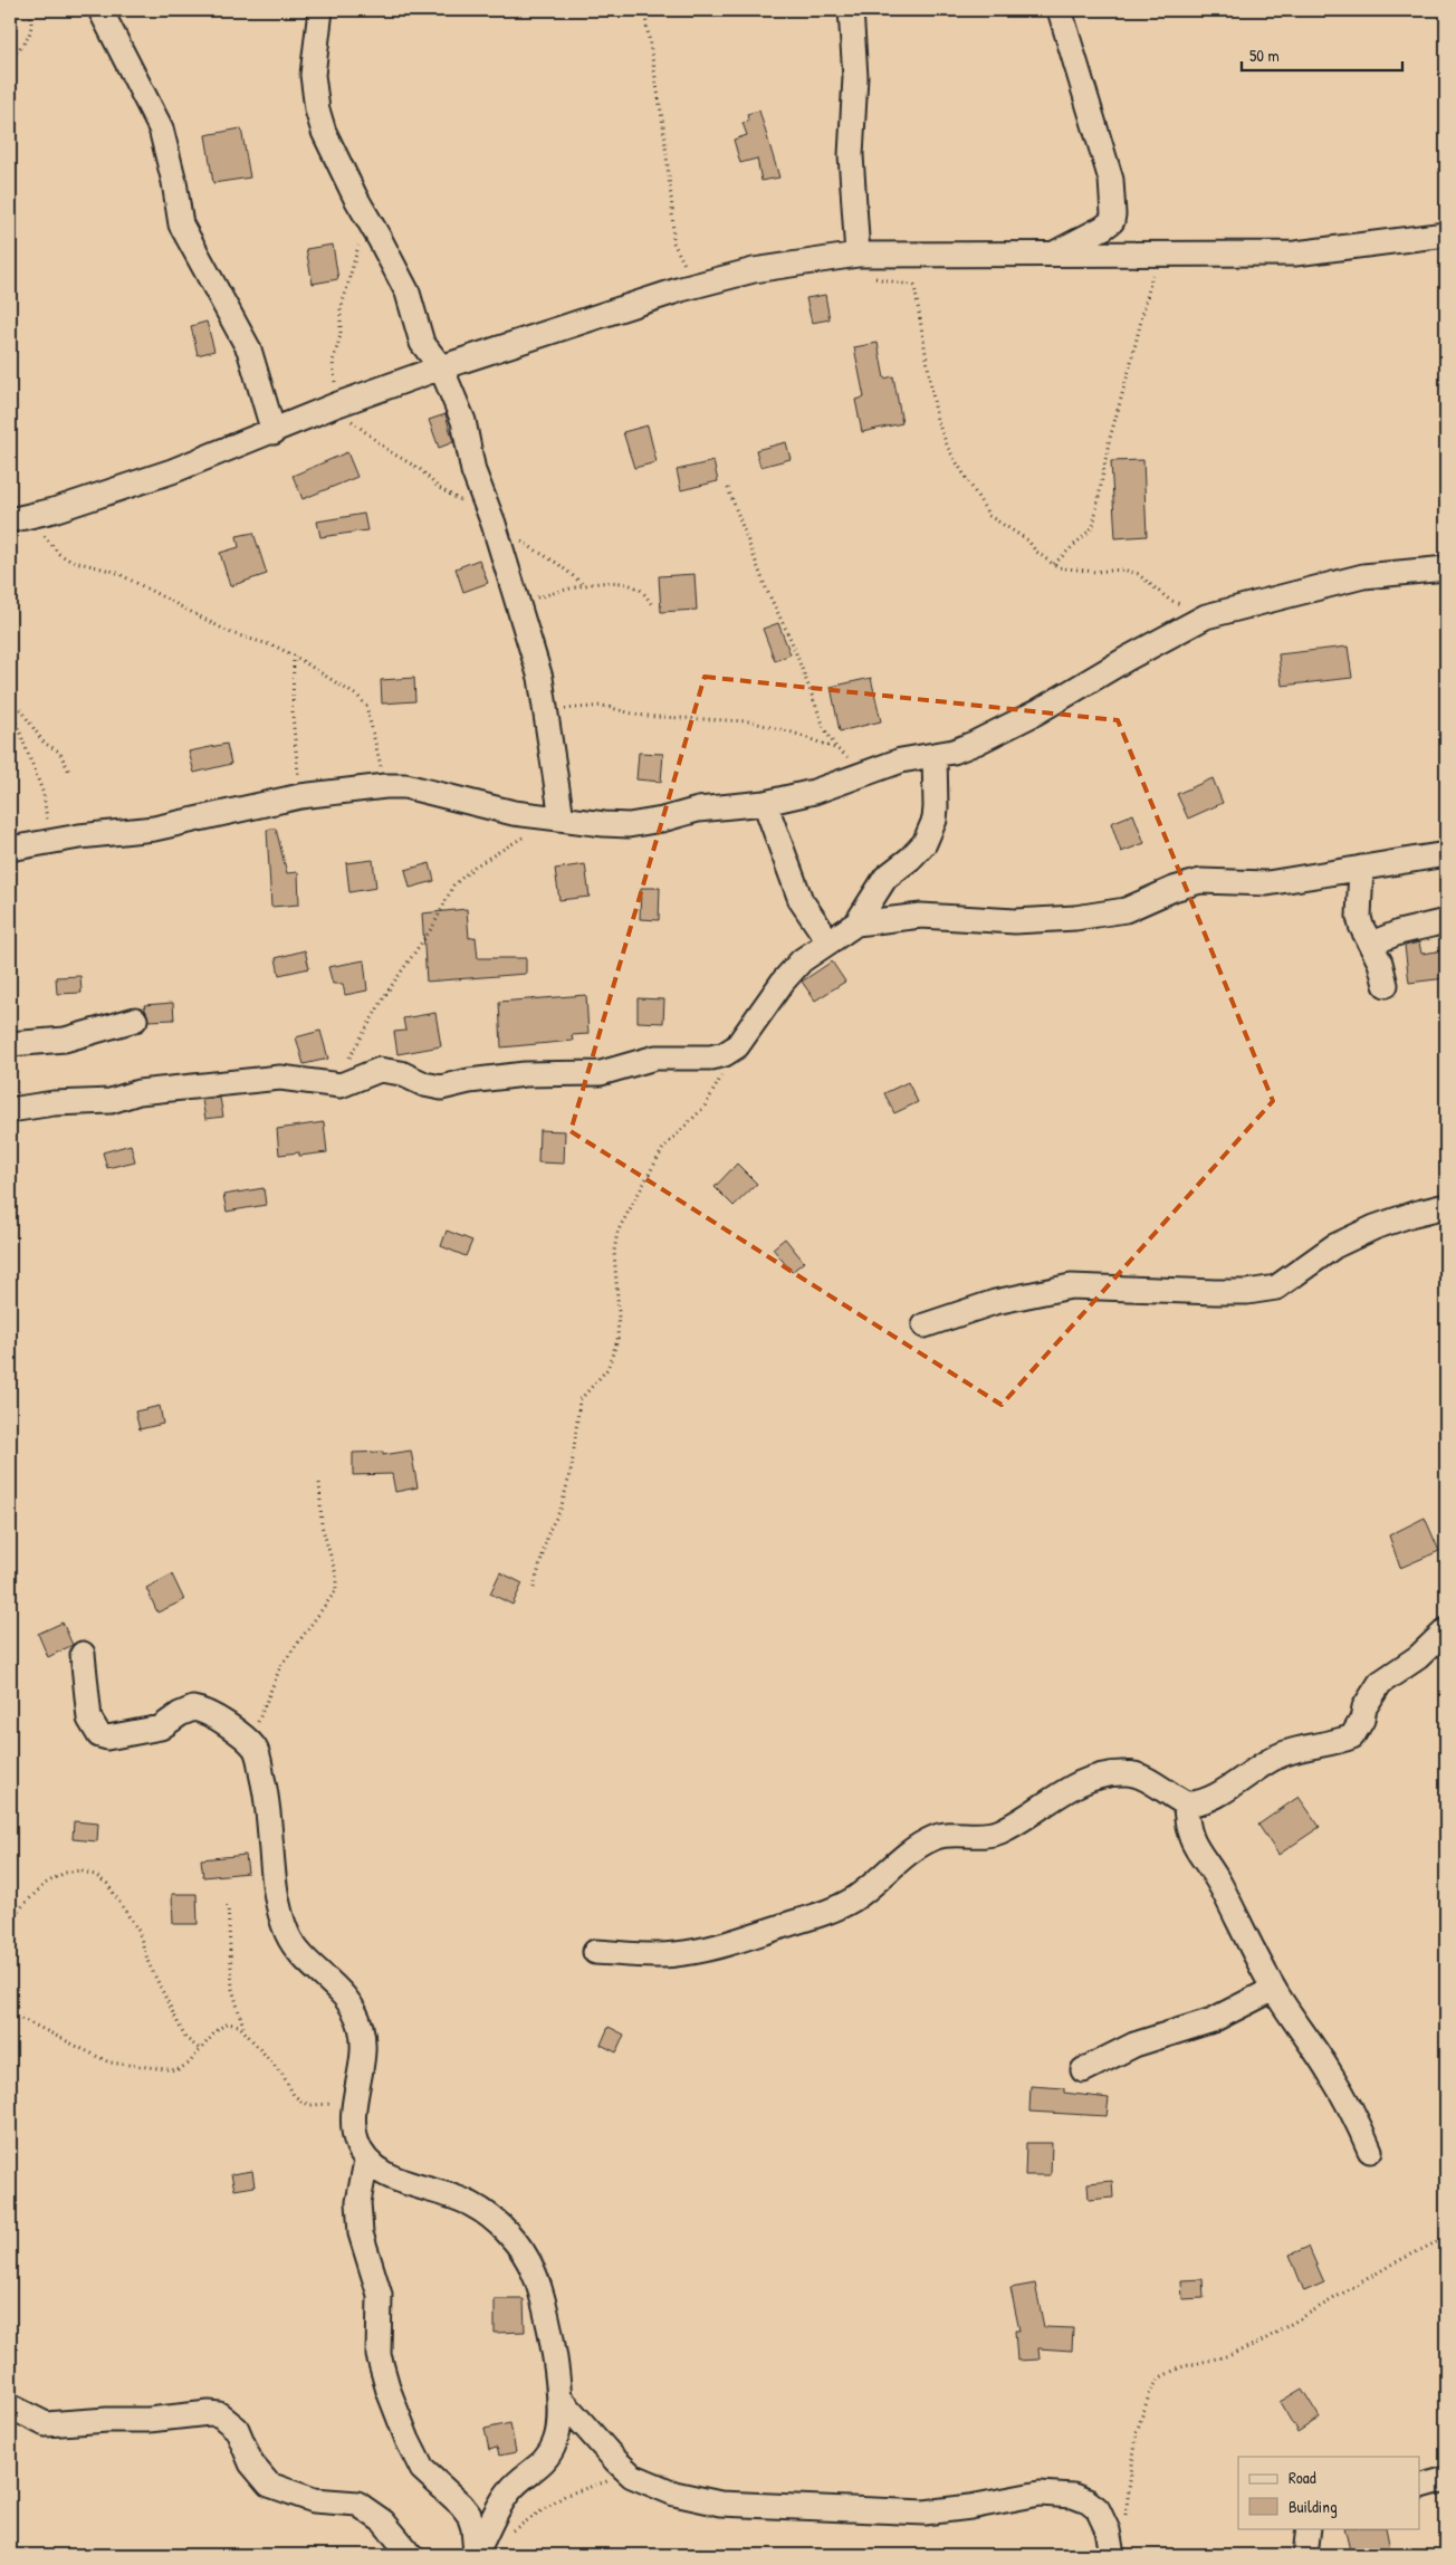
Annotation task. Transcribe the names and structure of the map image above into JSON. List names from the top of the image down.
{
  "legend": ["Road", "Building"],
  "scale_bar": "50 m"
}
